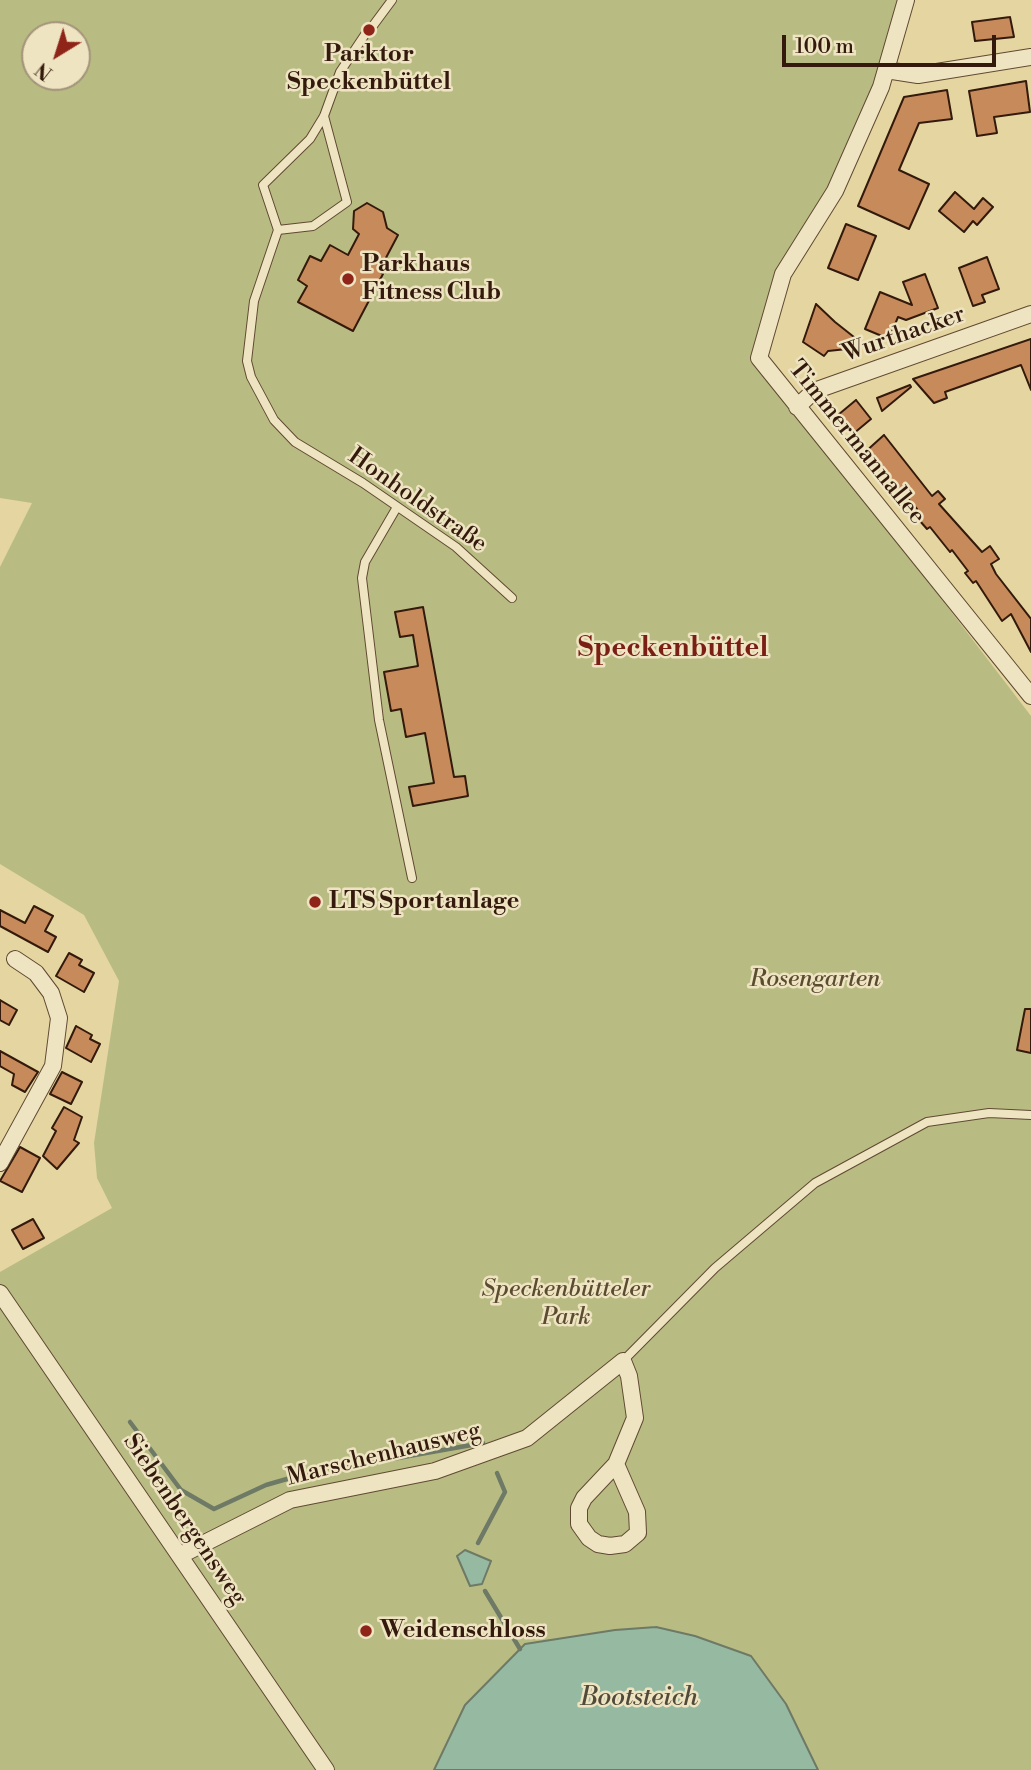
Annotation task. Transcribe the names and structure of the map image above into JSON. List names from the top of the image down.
{
  "streets": {
    "street": [
      "Wurthacker",
      "Timmermannallee",
      "Marschenhausweg",
      "Siebenbergensweg"
    ],
    "lane": ["Honholdstraße"]
  },
  "crossings": [
    ["Wurthacker", "Timmermannallee"],
    ["Marschenhausweg", "Siebenbergensweg"]
  ],
  "districts": ["Speckenbüttel"],
  "water": ["Bootsteich"],
  "parks": ["Rosengarten", "Speckenbütteler Park"],
  "places": [
    "Parktor Speckenbüttel",
    "Parkhaus Fitness Club",
    "LTS Sportanlage",
    "Weidenschloss"
  ],
  "scale_bar": "100 m",
  "north": "bottom left"
}
